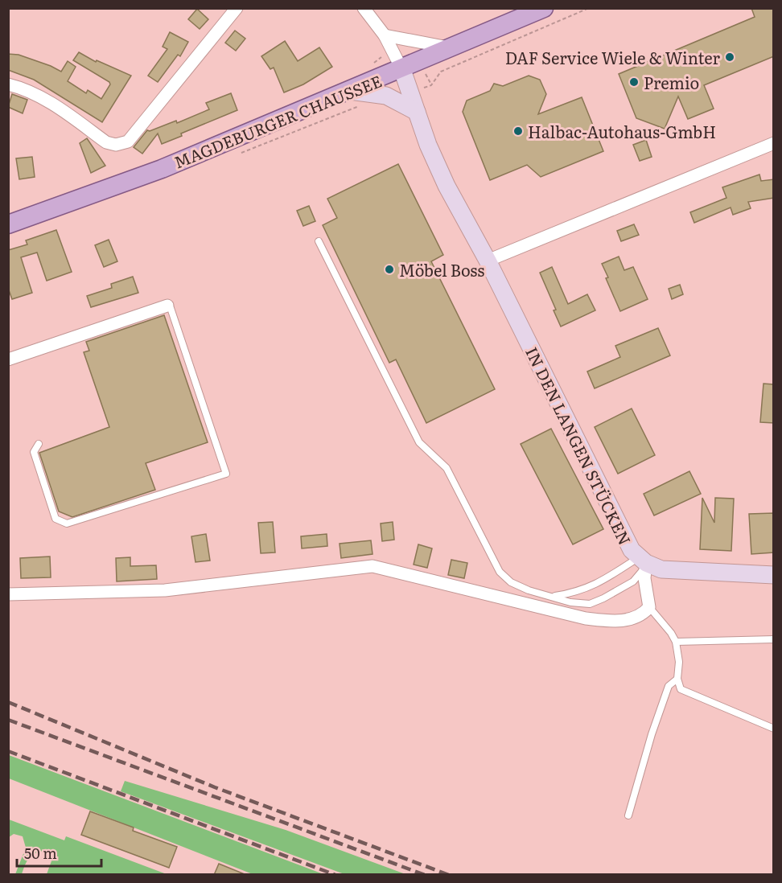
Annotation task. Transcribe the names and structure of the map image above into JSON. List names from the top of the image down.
{
  "streets": {
    "main road": ["MAGDEBURGER CHAUSSEE"],
    "street": ["IN DEN LANGEN STÜCKEN"]
  },
  "crossings": [
    ["MAGDEBURGER CHAUSSEE", "IN DEN LANGEN STÜCKEN"]
  ],
  "places": [
    "DAF Service Wiele & Winter",
    "Premio",
    "Halbac-Autohaus-GmbH",
    "Möbel Boss"
  ],
  "scale_bar": "50 m"
}
